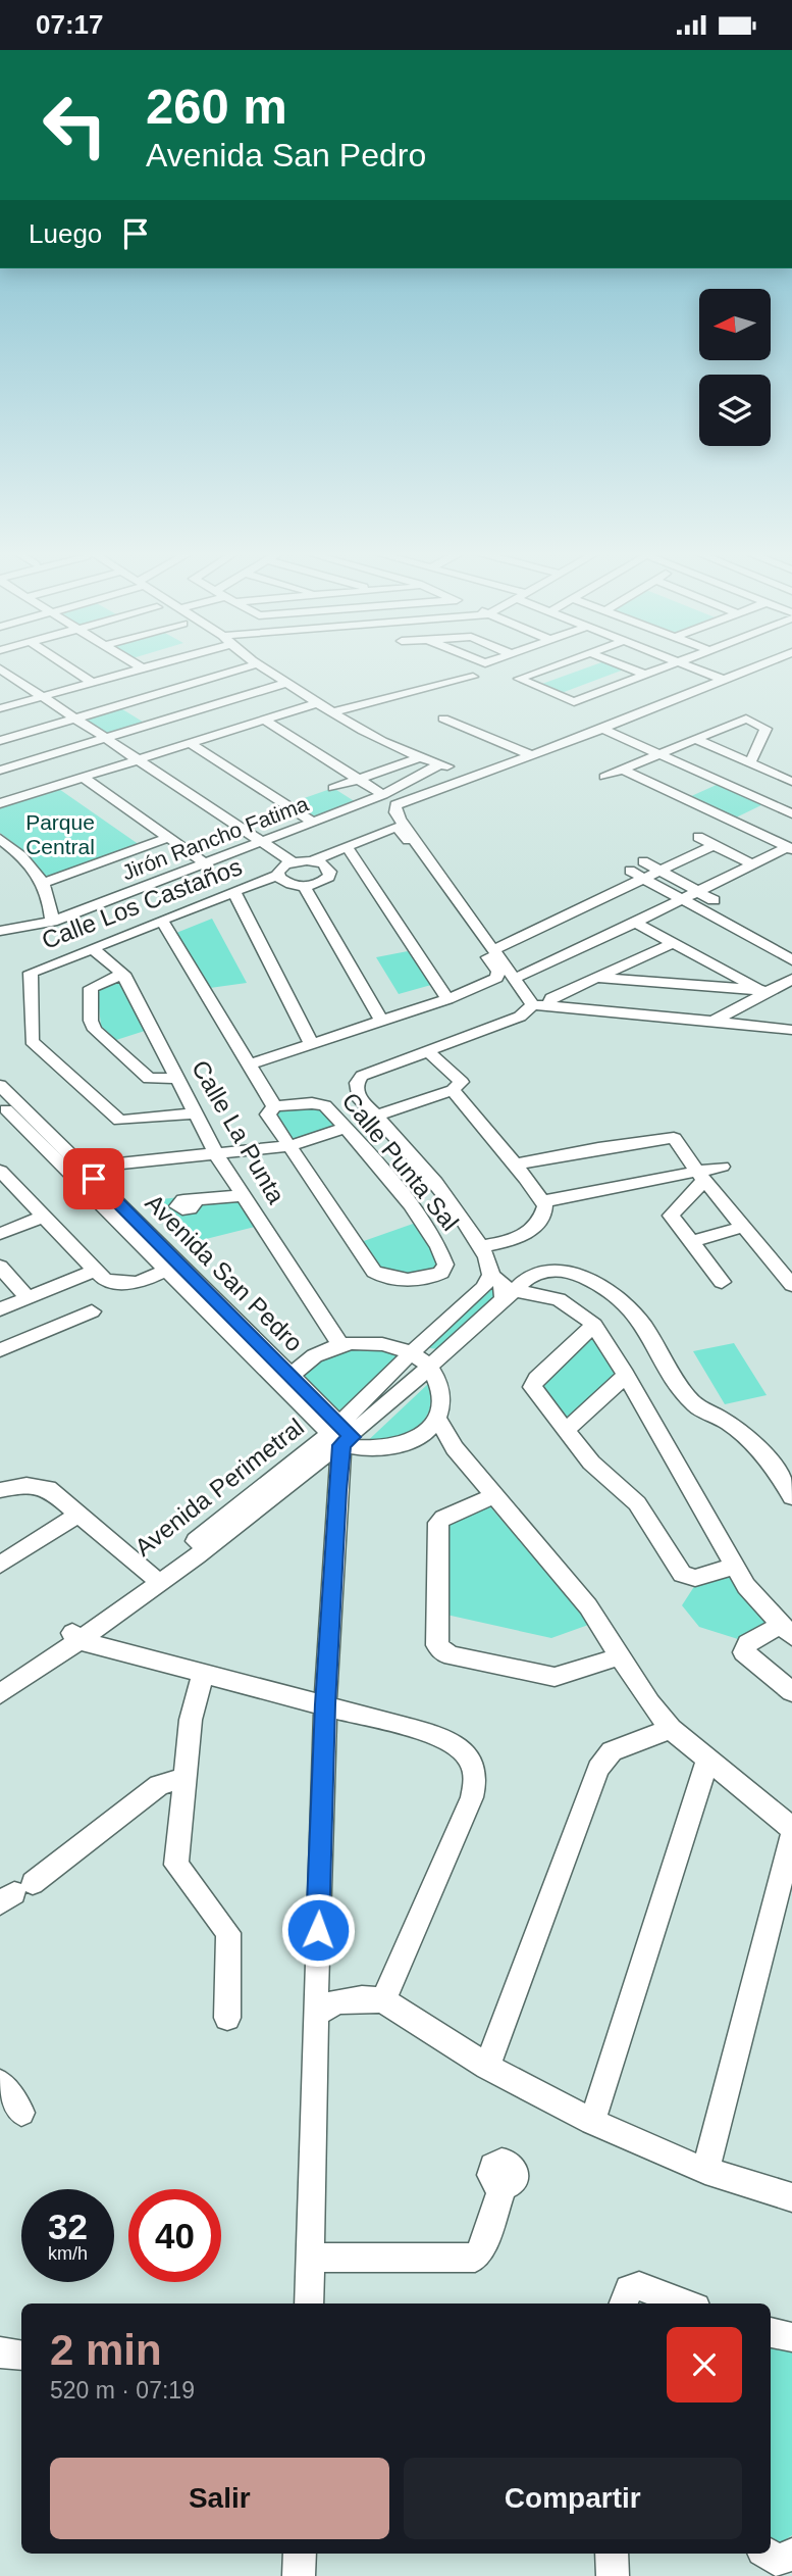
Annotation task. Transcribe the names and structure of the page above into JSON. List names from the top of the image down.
{
  "streets": {
    "street": [
      "Jirón Rancho Fatima",
      "Calle Los Castaños",
      "Calle La Punta",
      "Calle Punta Sal",
      "Avenida San Pedro",
      "Avenida Perimetral"
    ]
  },
  "crossings": [
    ["Calle Los Castaños", "Calle La Punta"],
    ["Avenida San Pedro", "Avenida Perimetral"]
  ],
  "parks": ["Parque Central"],
  "north": "left",
  "page": {
    "status": "07:17",
    "turn": ["260 m", "Avenida San Pedro"],
    "then": "Luego",
    "speed": "32 km/h",
    "limit": "40",
    "heading": ["2 min", "520 m · 07:19"],
    "buttons": ["Salir", "Compartir"]
  }
}
